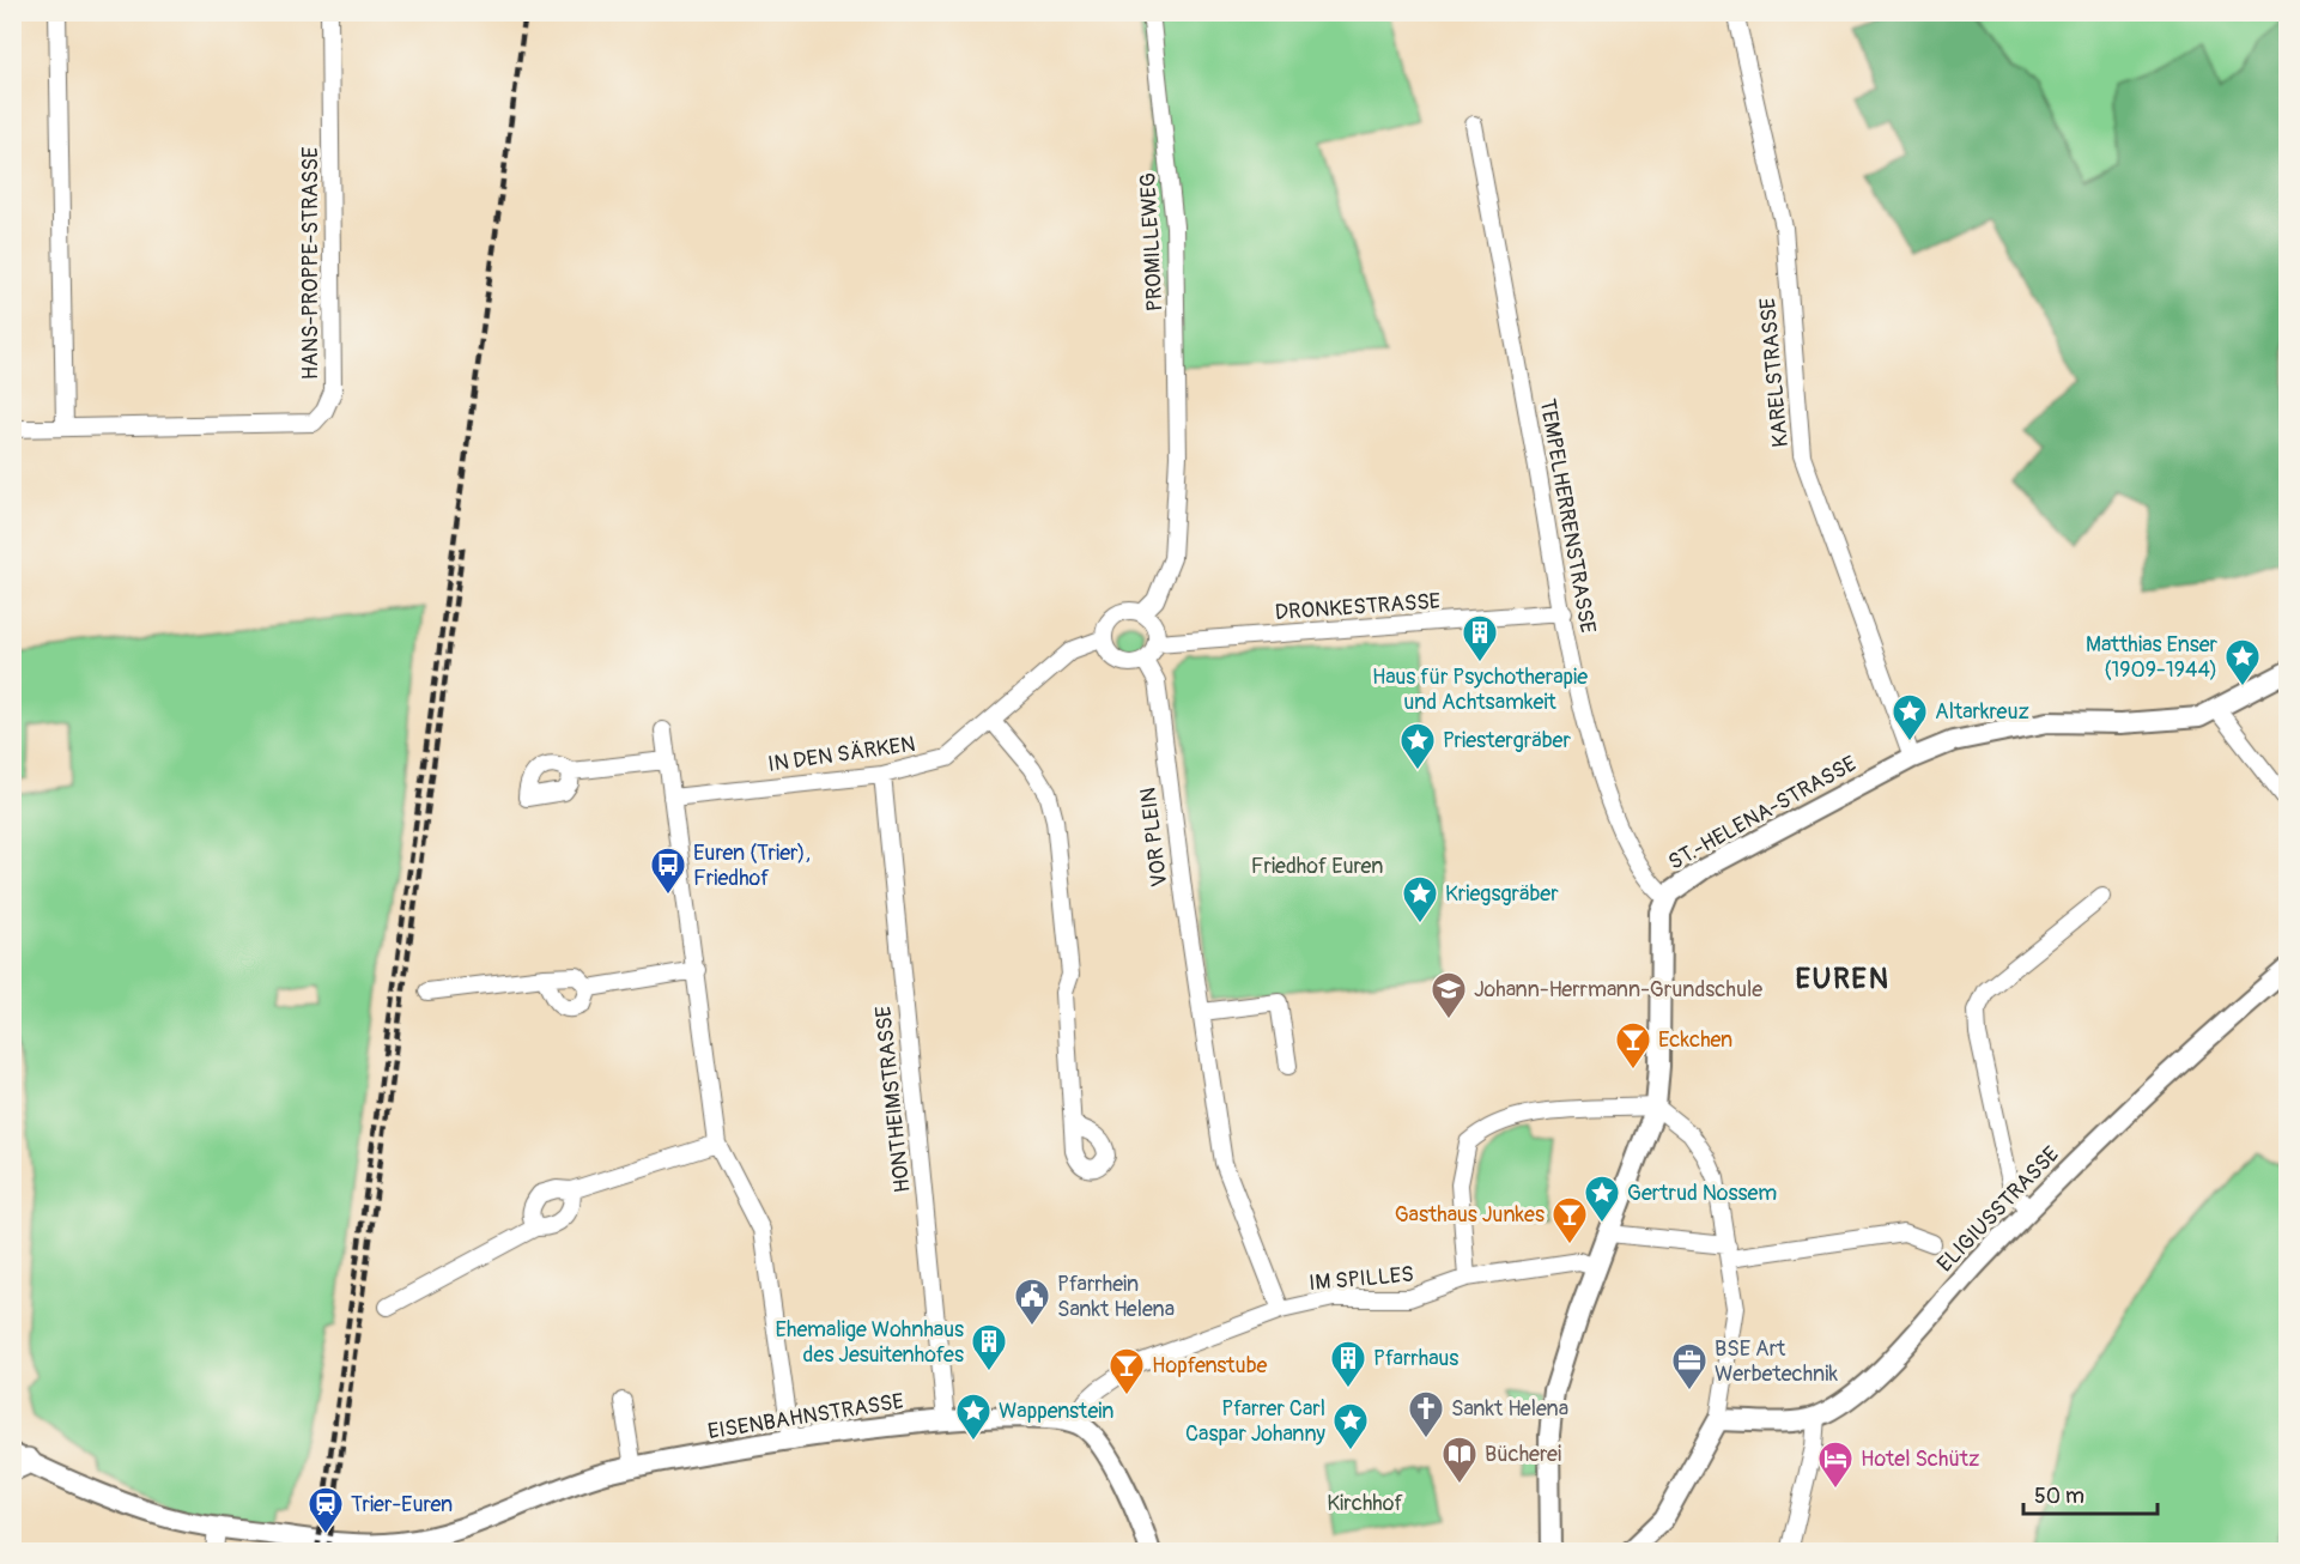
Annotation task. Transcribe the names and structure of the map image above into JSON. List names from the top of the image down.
{
  "streets": {
    "street": [
      "PROMILLEWEG",
      "HANS-PROPPE-STRASSE",
      "KARELSTRASSE",
      "TEMPELHERRENSTRASSE",
      "DRONKESTRASSE",
      "IN DEN SÄRKEN",
      "ST.-HELENA-STRASSE",
      "VOR PLEIN",
      "HONTHEIMSTRASSE",
      "ELIGIUSSTRASSE",
      "IM SPILLES",
      "EISENBAHNSTRASSE"
    ]
  },
  "crossings": [
    ["PROMILLEWEG", "DRONKESTRASSE"],
    ["PROMILLEWEG", "IN DEN SÄRKEN"],
    ["PROMILLEWEG", "VOR PLEIN"],
    ["KARELSTRASSE", "ST.-HELENA-STRASSE"],
    ["TEMPELHERRENSTRASSE", "DRONKESTRASSE"],
    ["TEMPELHERRENSTRASSE", "ST.-HELENA-STRASSE"],
    ["DRONKESTRASSE", "IN DEN SÄRKEN"],
    ["DRONKESTRASSE", "VOR PLEIN"],
    ["IN DEN SÄRKEN", "VOR PLEIN"],
    ["IN DEN SÄRKEN", "HONTHEIMSTRASSE"],
    ["VOR PLEIN", "IM SPILLES"],
    ["HONTHEIMSTRASSE", "EISENBAHNSTRASSE"],
    ["IM SPILLES", "EISENBAHNSTRASSE"]
  ],
  "districts": ["EUREN"],
  "parks": ["Friedhof Euren", "Kirchhof"],
  "places": {
    "building": ["Haus für Psychotherapie und Achtsamkeit", "Ehemalige Wohnhaus des Jesuitenhofes", "Pfarrhaus"],
    "place": [
      "Matthias Enser (1909-1944)",
      "Altarkreuz",
      "Priestergräber",
      "Kriegsgräber",
      "Gertrud Nossem",
      "Wappenstein",
      "Pfarrer Carl Caspar Johanny"
    ],
    "bus stop": ["Euren (Trier), Friedhof"],
    "school or university": ["Johann-Herrmann-Grundschule"],
    "bar": ["Eckchen", "Gasthaus Junkes", "Hopfenstube"],
    "public building": ["Pfarrhein Sankt Helena"],
    "office": ["BSE Art Werbetechnik"],
    "church": ["Sankt Helena"],
    "library": ["Bücherei"],
    "hotel": ["Hotel Schütz"],
    "station": ["Trier-Euren"]
  },
  "scale_bar": "50 m"
}
